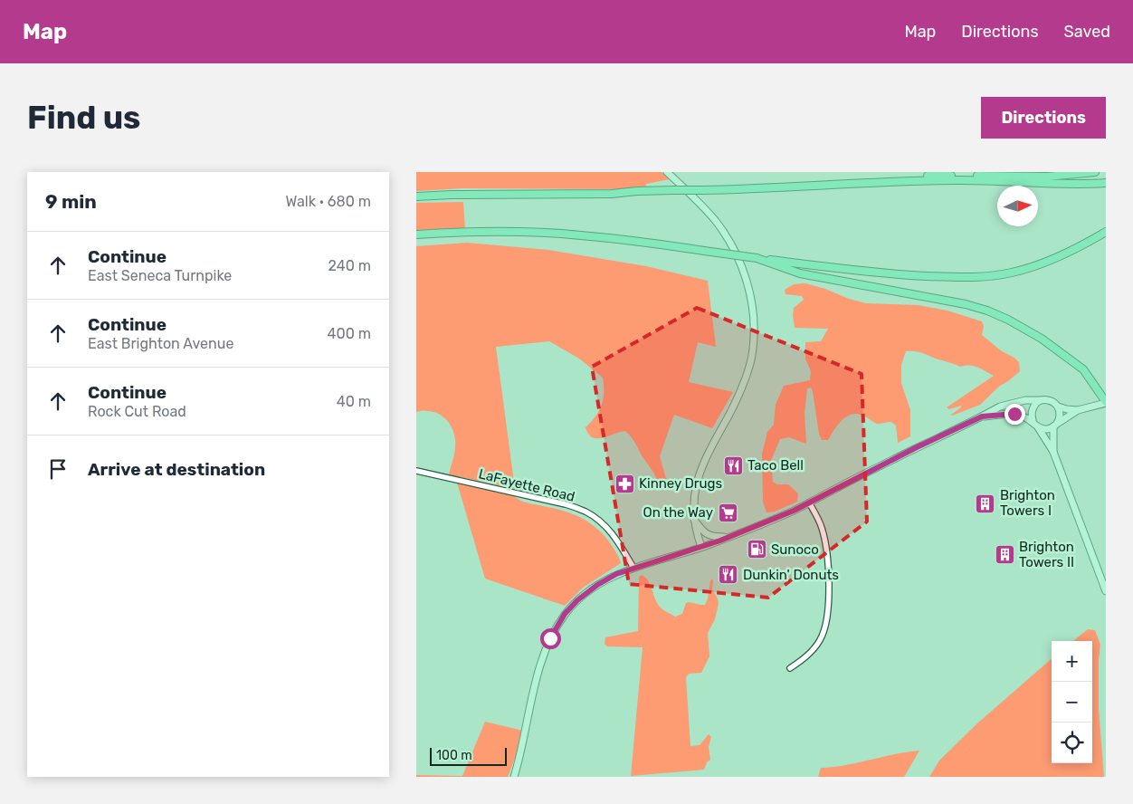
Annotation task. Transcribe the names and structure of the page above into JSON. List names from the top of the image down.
{
  "streets": {
    "street": ["LaFayette Road"]
  },
  "places": {
    "restaurant": ["Taco Bell", "Dunkin' Donuts"],
    "pharmacy": ["Kinney Drugs"],
    "building": ["Brighton Towers I", "Brighton Towers II"],
    "supermarket": ["On the Way"],
    "fuel station": ["Sunoco"]
  },
  "scale_bar": "100 m",
  "north": "right",
  "page": {
    "header": "Map",
    "nav": ["Map", "Directions", "Saved"],
    "buttons": "Directions",
    "title": "Find us",
    "heading": ["9 min", "Walk · 680 m"],
    "list": [
      ["Continue", "East Seneca Turnpike", "240 m"],
      ["Continue", "East Brighton Avenue", "400 m"],
      ["Continue", "Rock Cut Road", "40 m"],
      "Arrive at destination"
    ],
    "map_buttons": ["+", "−"],
    "scale": "100 m"
  }
}
